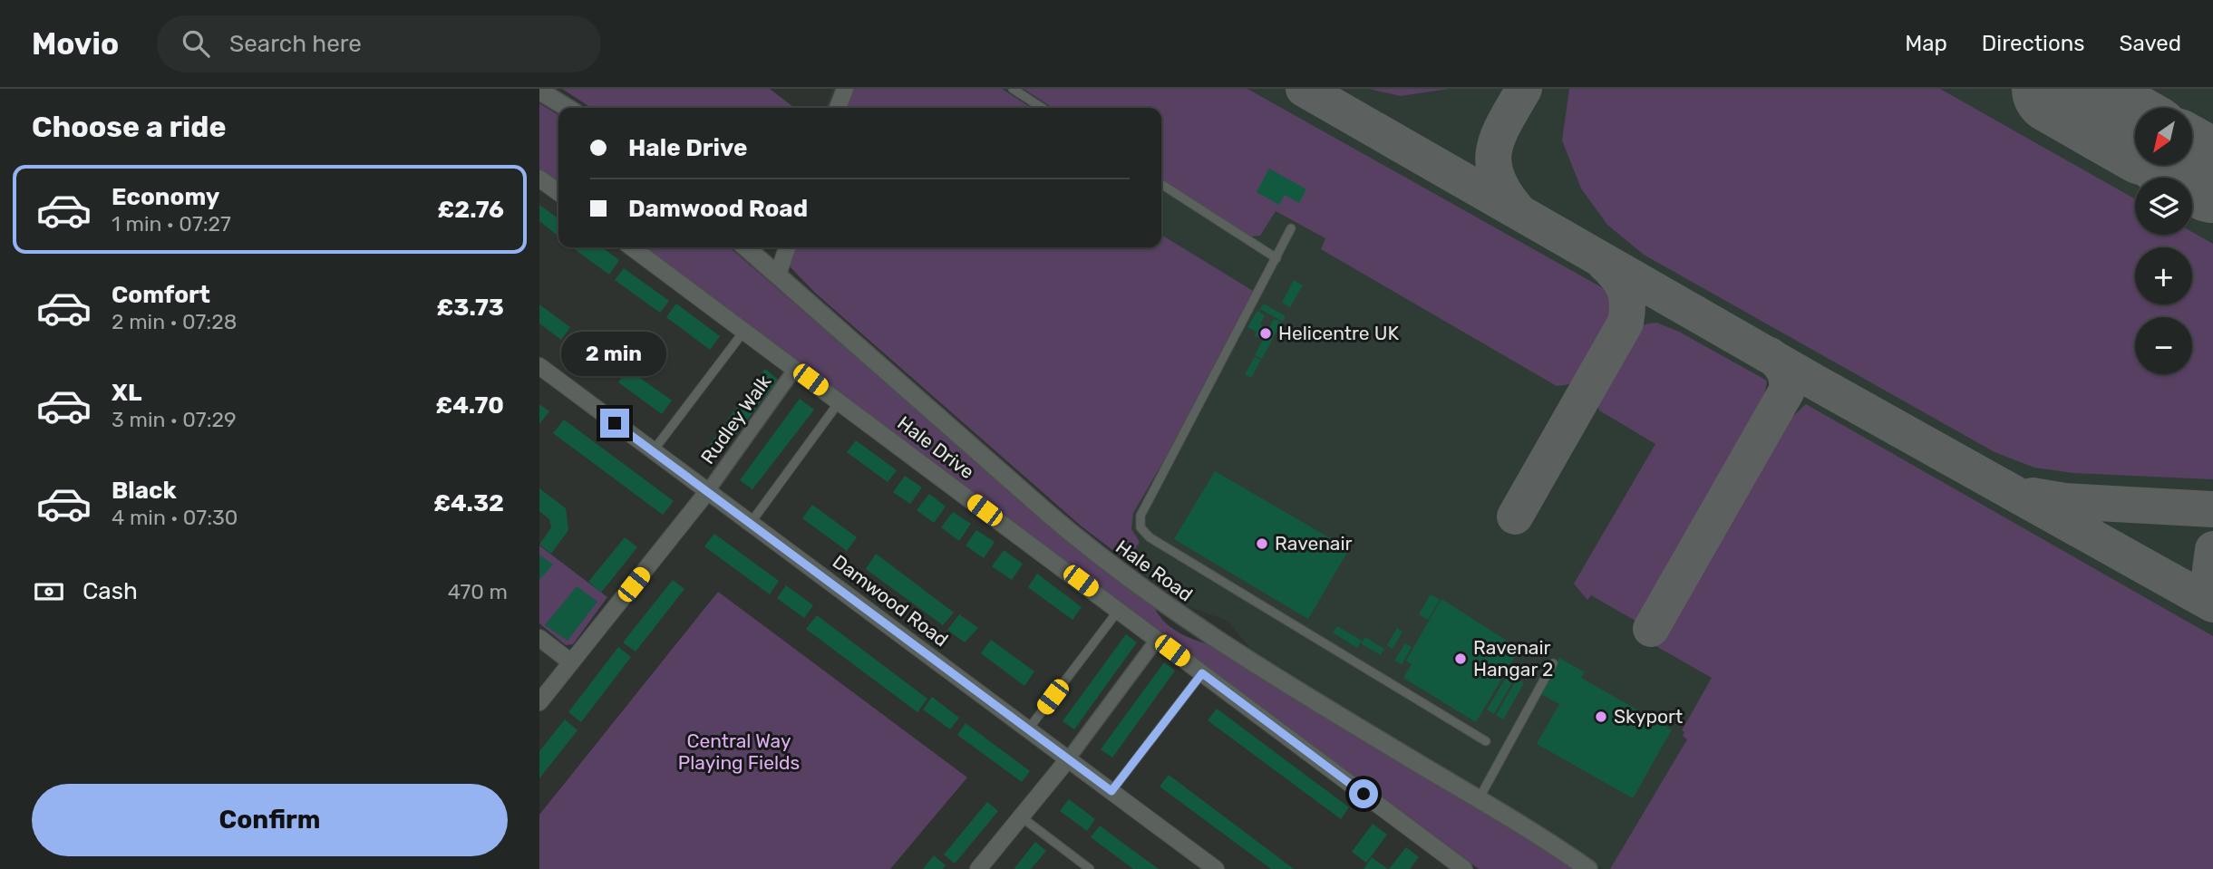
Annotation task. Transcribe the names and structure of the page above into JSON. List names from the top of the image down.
{
  "streets": {
    "street": [
      "Rudley Walk",
      "Hale Drive",
      "Hale Road",
      "Damwood Road"
    ]
  },
  "crossings": [
    ["Rudley Walk", "Hale Drive"],
    ["Rudley Walk", "Damwood Road"]
  ],
  "parks": ["Central Way Playing Fields"],
  "places": [
    "Helicentre UK",
    "Ravenair",
    "Ravenair Hangar 2",
    "Skyport"
  ],
  "north": "bottom left",
  "page": {
    "header": "Movio",
    "search": "Search here",
    "nav": ["Map", "Directions", "Saved"],
    "heading": "Choose a ride",
    "map_buttons": ["+", "−"],
    "banner": ["Hale Drive", "Damwood Road"],
    "list": [
      {
        "name": "Economy",
        "note": "1 min · 07:27",
        "value": "£2.76"
      },
      {
        "name": "Comfort",
        "note": "2 min · 07:28",
        "value": "£3.73"
      },
      {
        "name": "XL",
        "note": "3 min · 07:29",
        "value": "£4.70"
      },
      {
        "name": "Black",
        "note": "4 min · 07:30",
        "value": "£4.32"
      }
    ],
    "bubble": "2 min",
    "pay": ["Cash", "470 m"],
    "buttons": "Confirm"
  }
}
